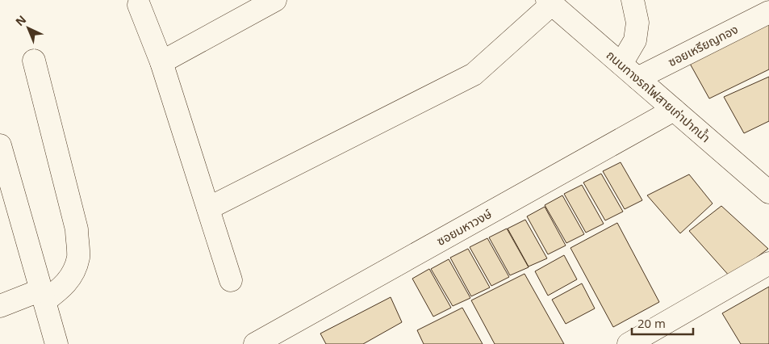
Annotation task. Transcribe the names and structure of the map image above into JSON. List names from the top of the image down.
{
  "streets": {
    "street": ["ซอยเหรียญทอง", "ถนนทางรถไฟสายเก่าปากน้ำ", "ซอยมหาวงษ์"]
  },
  "crossings": [
    ["ซอยเหรียญทอง", "ถนนทางรถไฟสายเก่าปากน้ำ"],
    ["ถนนทางรถไฟสายเก่าปากน้ำ", "ซอยมหาวงษ์"]
  ],
  "scale_bar": "20 m",
  "north": "top left"
}
